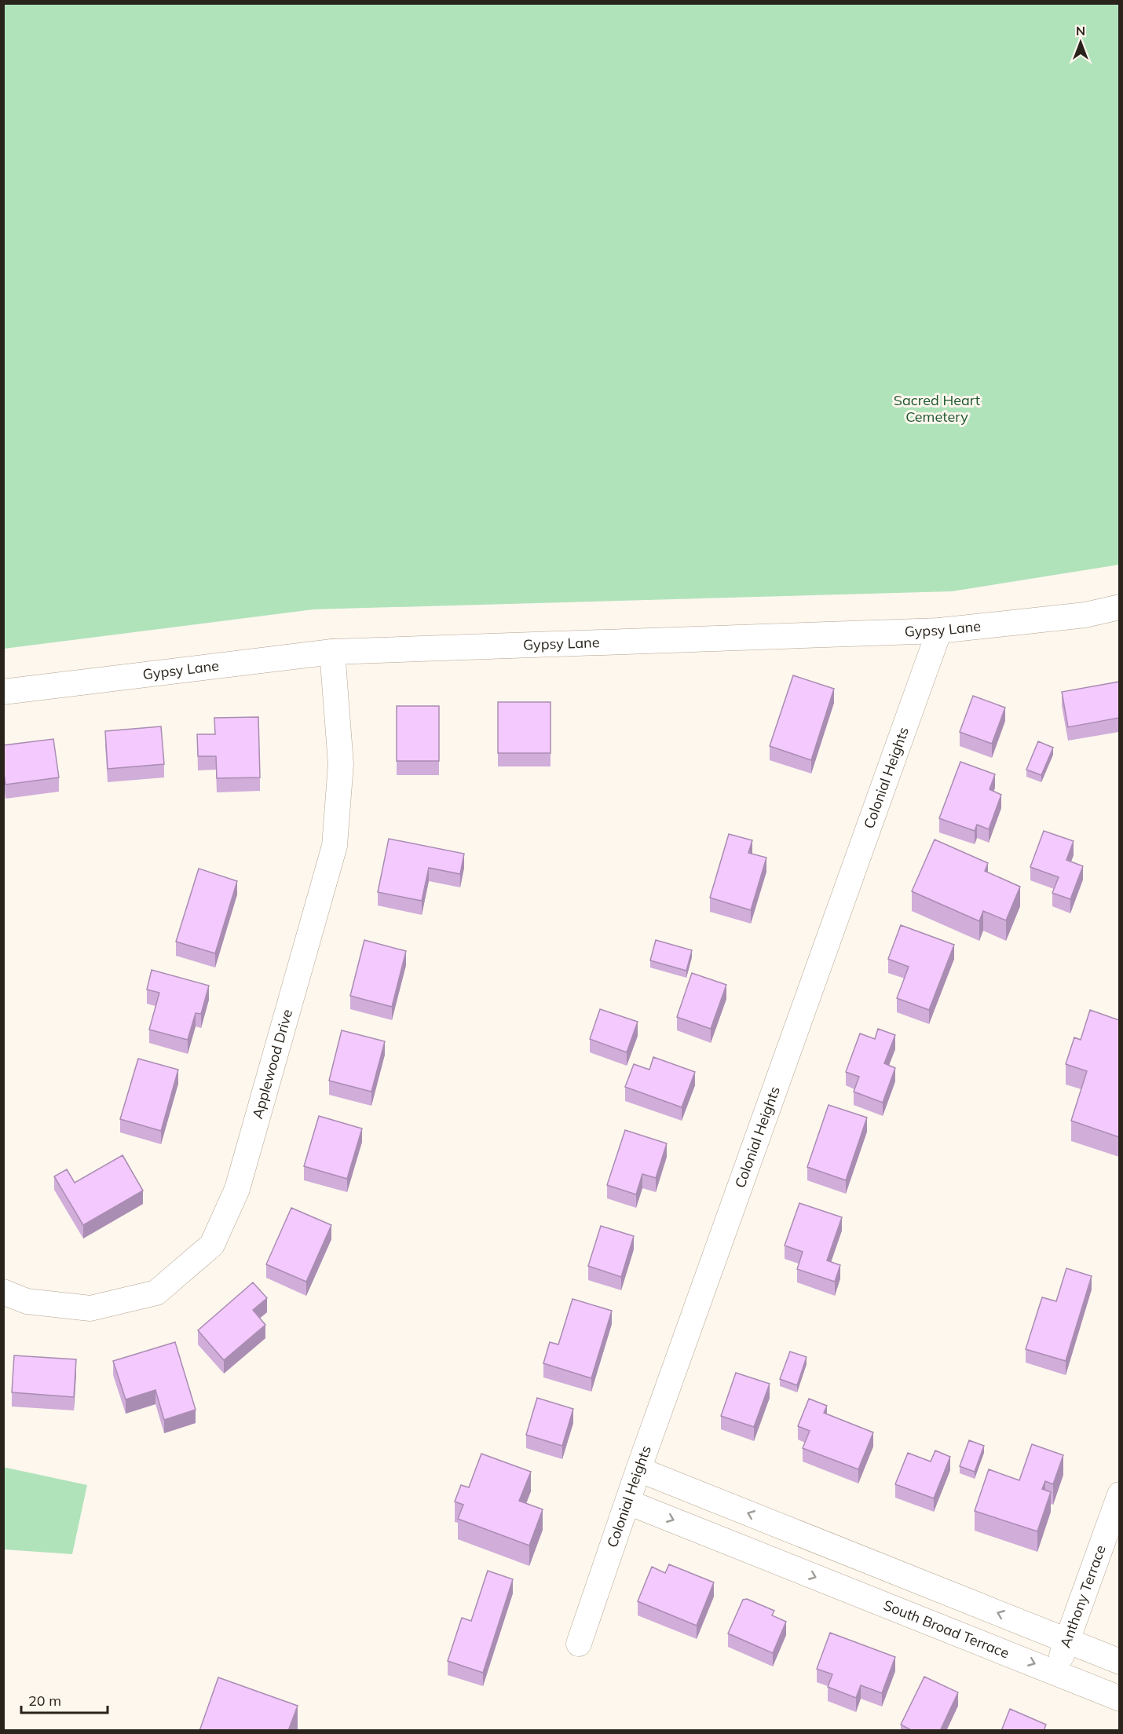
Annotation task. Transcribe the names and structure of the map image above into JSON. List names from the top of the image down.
{
  "streets": {
    "street": [
      "Gypsy Lane",
      "Colonial Heights",
      "Applewood Drive",
      "Anthony Terrace",
      "South Broad Terrace"
    ]
  },
  "crossings": [
    ["Gypsy Lane", "Colonial Heights"],
    ["Gypsy Lane", "Applewood Drive"],
    ["Colonial Heights", "South Broad Terrace"],
    ["Anthony Terrace", "South Broad Terrace"]
  ],
  "parks": ["Sacred Heart Cemetery"],
  "scale_bar": "20 m",
  "north": "top"
}
